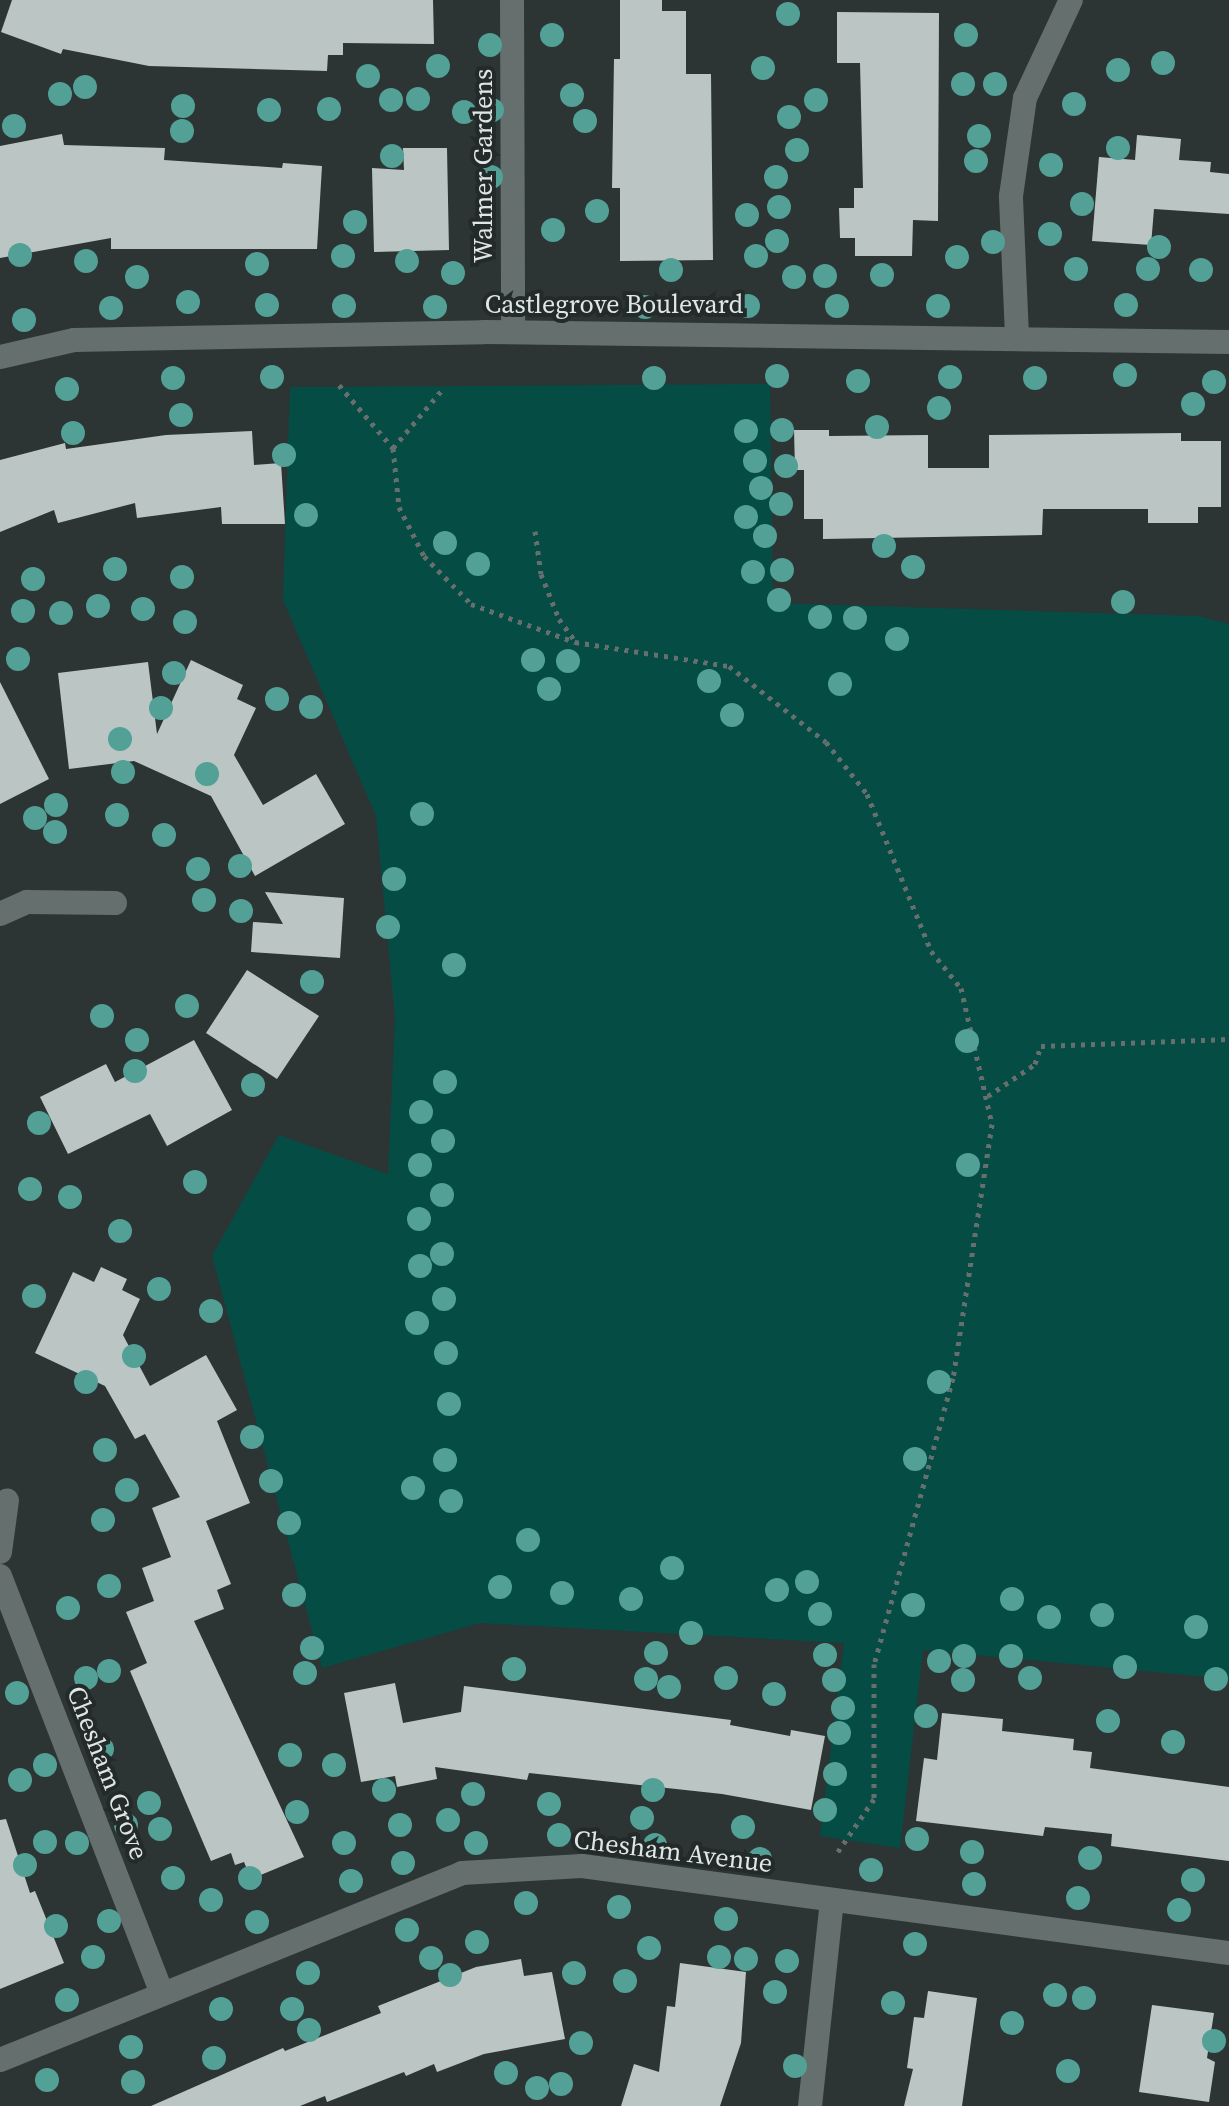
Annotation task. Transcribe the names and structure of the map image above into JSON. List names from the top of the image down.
{
  "streets": {
    "street": [
      "Walmer Gardens",
      "Castlegrove Boulevard",
      "Chesham Grove",
      "Chesham Avenue"
    ]
  },
  "crossings": [
    ["Walmer Gardens", "Castlegrove Boulevard"],
    ["Chesham Grove", "Chesham Avenue"]
  ]
}
